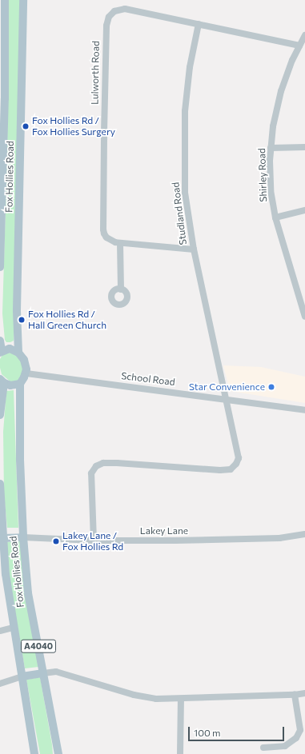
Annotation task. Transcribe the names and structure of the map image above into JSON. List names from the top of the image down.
{
  "streets": {
    "main road": ["Fox Hollies Road", "A4040"],
    "street": [
      "Lulworth Road",
      "Shirley Road",
      "Studland Road",
      "School Road",
      "Lakey Lane"
    ]
  },
  "crossings": [
    ["Lulworth Road", "Shirley Road"],
    ["Lulworth Road", "Studland Road"],
    ["Fox Hollies Road", "Lakey Lane"],
    ["Studland Road", "School Road"],
    ["Studland Road", "Lakey Lane"]
  ],
  "places": [
    "Fox Hollies Rd / Fox Hollies Surgery",
    "Fox Hollies Rd / Hall Green Church",
    "Star Convenience",
    "Lakey Lane / Fox Hollies Rd"
  ],
  "scale_bar": "100 m"
}
